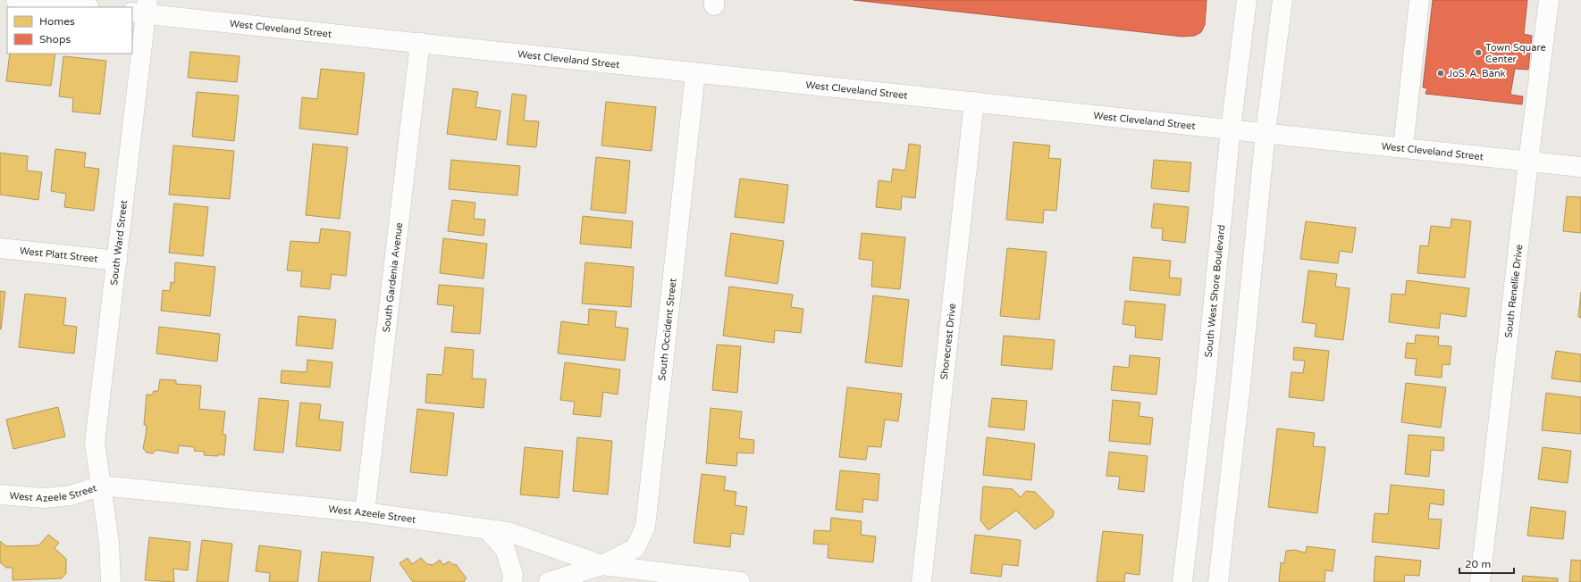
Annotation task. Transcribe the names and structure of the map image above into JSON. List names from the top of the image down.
{
  "streets": {
    "street": [
      "West Cleveland Street",
      "South Ward Street",
      "West Platt Street",
      "South Gardenia Avenue",
      "South West Shore Boulevard",
      "South Renellie Drive",
      "South Occident Street",
      "Shorecrest Drive",
      "West Azeele Street"
    ]
  },
  "crossings": [
    ["West Cleveland Street", "South Ward Street"],
    ["West Cleveland Street", "South Gardenia Avenue"],
    ["West Cleveland Street", "South West Shore Boulevard"],
    ["West Cleveland Street", "South Renellie Drive"],
    ["West Cleveland Street", "South Occident Street"],
    ["West Cleveland Street", "Shorecrest Drive"],
    ["South Ward Street", "West Platt Street"],
    ["South Ward Street", "West Azeele Street"],
    ["South Gardenia Avenue", "West Azeele Street"],
    ["South Occident Street", "West Azeele Street"]
  ],
  "places": ["Town Square Center", "JoS. A. Bank"],
  "legend": ["Homes", "Shops"],
  "scale_bar": "20 m"
}
